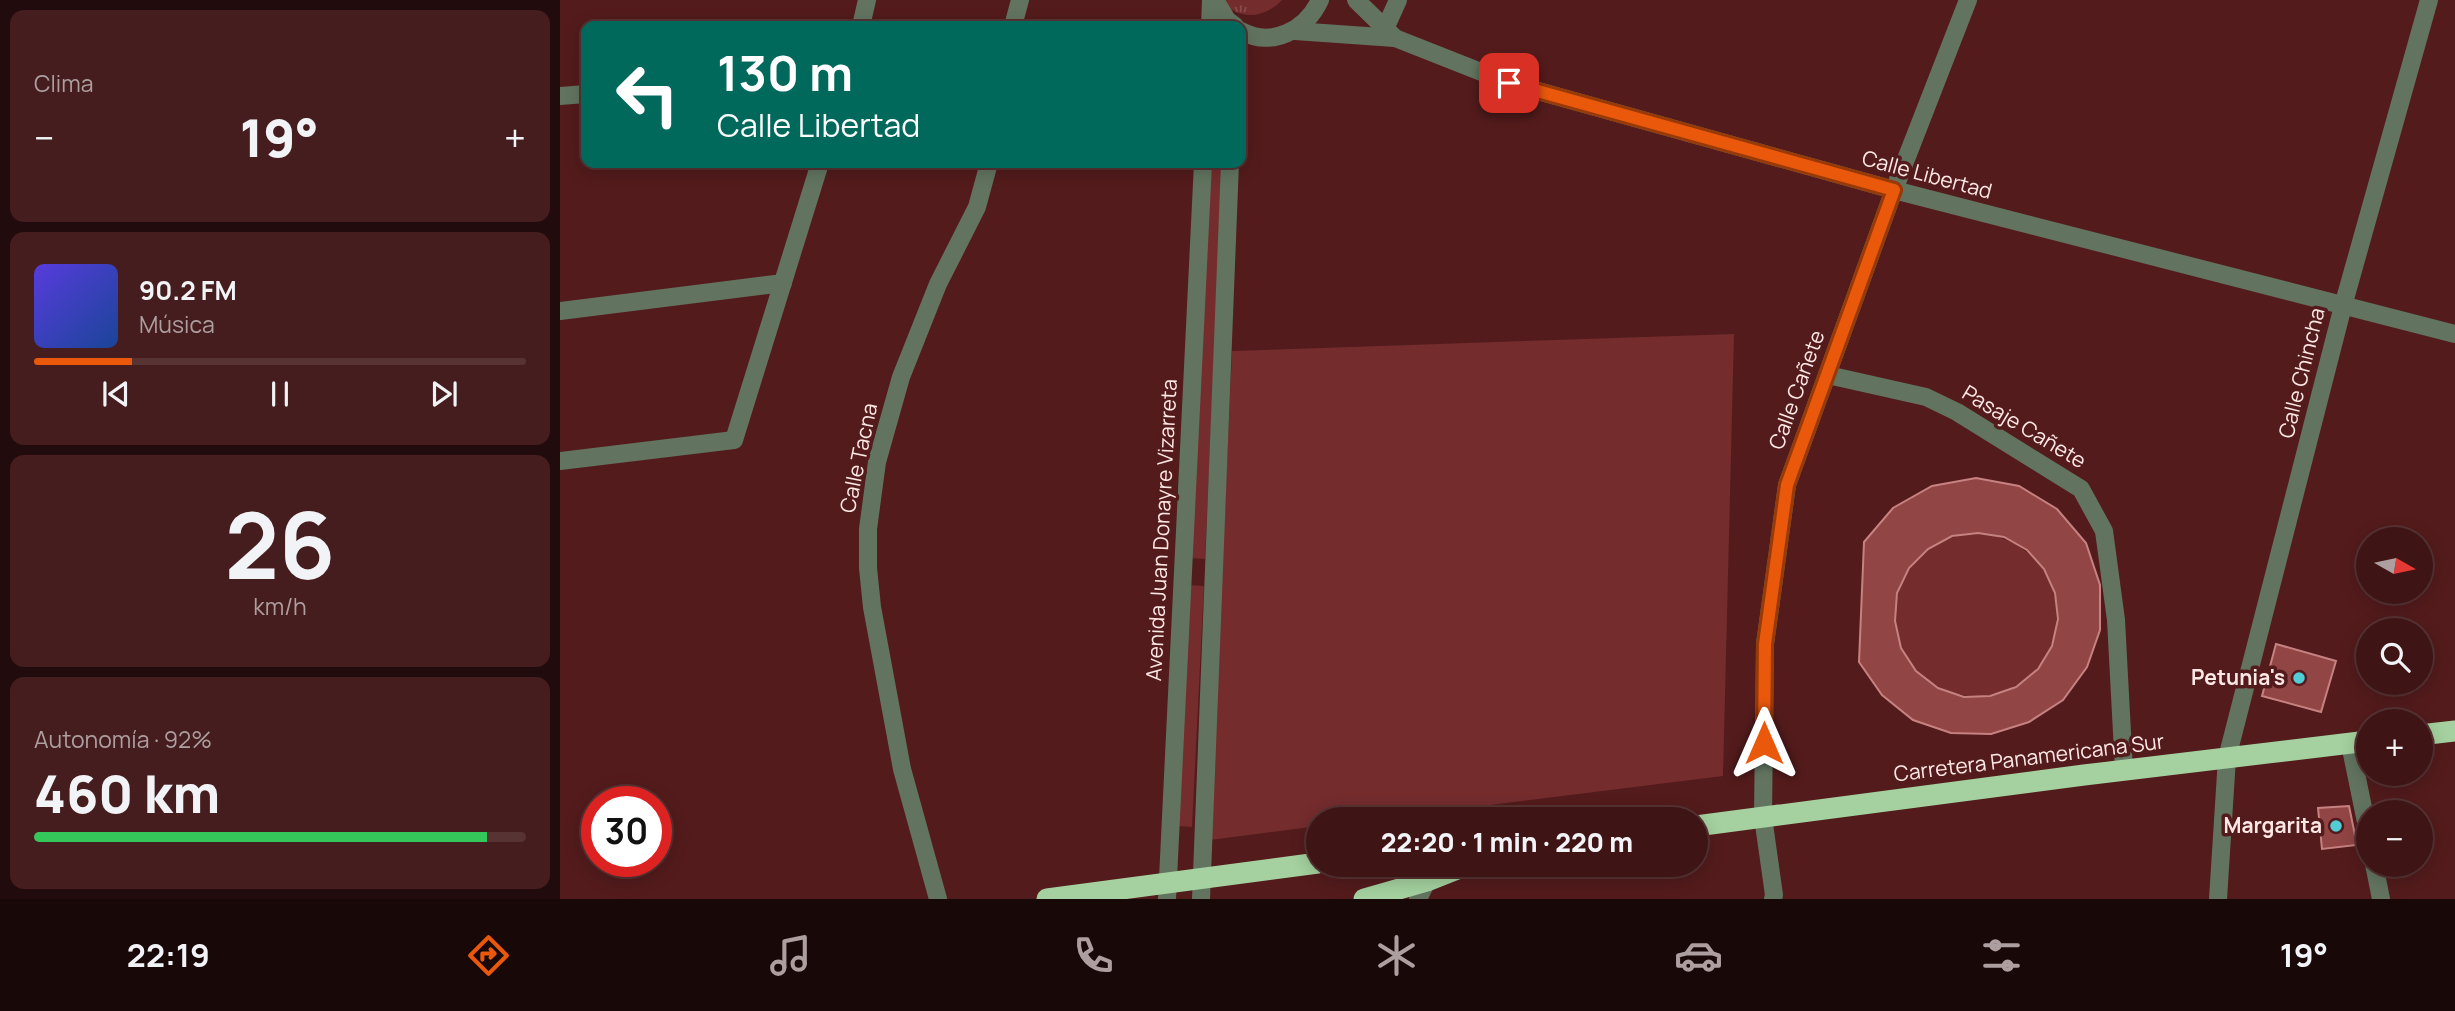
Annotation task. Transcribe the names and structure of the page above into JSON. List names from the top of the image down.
{
  "streets": {
    "highway": ["Carretera Panamericana Sur"],
    "street": [
      "Calle Libertad",
      "Calle Chincha",
      "Calle Cañete",
      "Pasaje Cañete",
      "Calle Tacna",
      "Avenida Juan Donayre Vizarreta"
    ]
  },
  "crossings": [
    ["Calle Libertad", "Calle Chincha"],
    ["Calle Libertad", "Calle Cañete"],
    ["Calle Chincha", "Carretera Panamericana Sur"],
    ["Calle Cañete", "Pasaje Cañete"],
    ["Calle Cañete", "Carretera Panamericana Sur"],
    ["Pasaje Cañete", "Carretera Panamericana Sur"]
  ],
  "places": ["Petunia's", "Margarita"],
  "north": "right",
  "page": {
    "tile": [
      "Clima",
      ["26", "km/h"],
      ["Autonomía · 92%", "460 km"]
    ],
    "turn": ["130 m", "Calle Libertad"],
    "heat": ["−", "19°", "+"],
    "song": ["90.2 FM", "Música"],
    "map_buttons": ["+", "−"],
    "limit": "30",
    "trip": "22:20 · 1 min · 220 m",
    "tabs": ["22:19", "19°"]
  }
}
